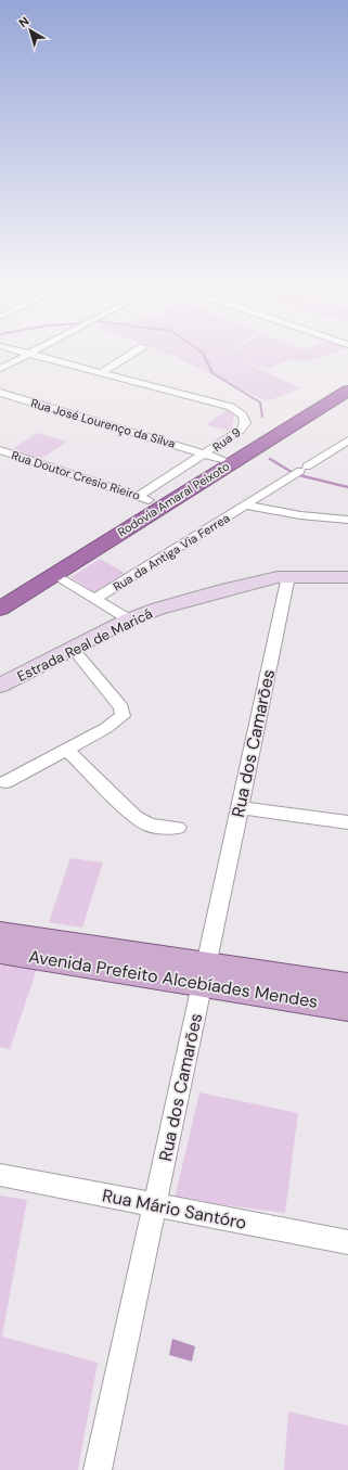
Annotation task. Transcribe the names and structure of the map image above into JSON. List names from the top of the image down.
{
  "streets": {
    "highway": ["Rodovia Amaral Peixoto"],
    "main road": ["Estrada Real de Maricá", "Avenida Prefeito Alcebíades Mendes"],
    "street": [
      "Rua José Lourenço da Silva",
      "Rua 9",
      "Rua Doutor Cresio Rieiro",
      "Rua da Antiga Via Ferrea",
      "Rua dos Camarões",
      "Rua Mário Santóro"
    ]
  },
  "crossings": [
    ["Rua José Lourenço da Silva", "Rua 9"],
    ["Rua José Lourenço da Silva", "Rodovia Amaral Peixoto"],
    ["Rua 9", "Rodovia Amaral Peixoto"],
    ["Rua Doutor Cresio Rieiro", "Rodovia Amaral Peixoto"],
    ["Estrada Real de Maricá", "Rua dos Camarões"],
    ["Rua dos Camarões", "Avenida Prefeito Alcebíades Mendes"],
    ["Rua dos Camarões", "Rua Mário Santóro"]
  ],
  "north": "top left"
}
